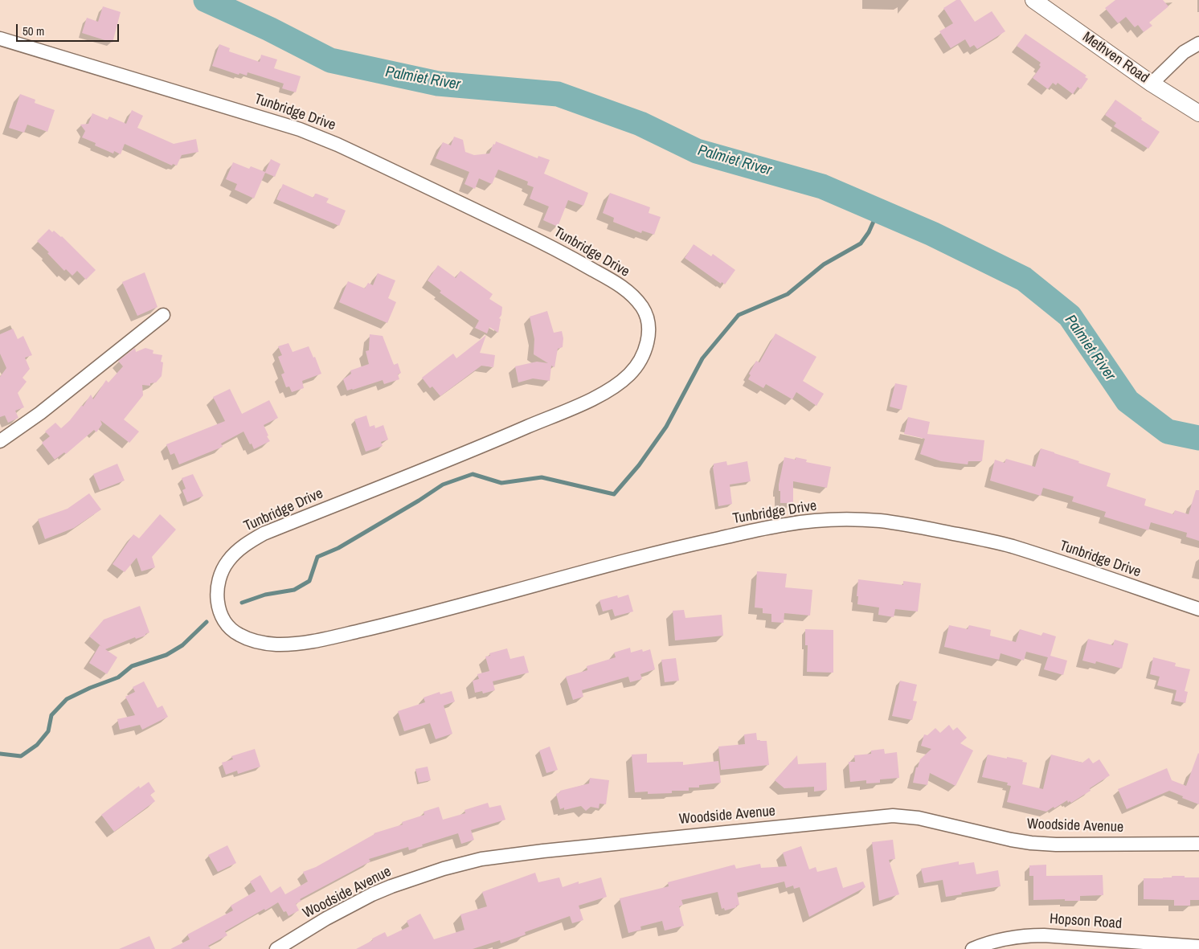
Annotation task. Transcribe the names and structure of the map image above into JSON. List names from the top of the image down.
{
  "streets": {
    "street": [
      "Methven Road",
      "Tunbridge Drive",
      "Woodside Avenue",
      "Hopson Road"
    ]
  },
  "water": ["Palmiet River"],
  "scale_bar": "50 m"
}
